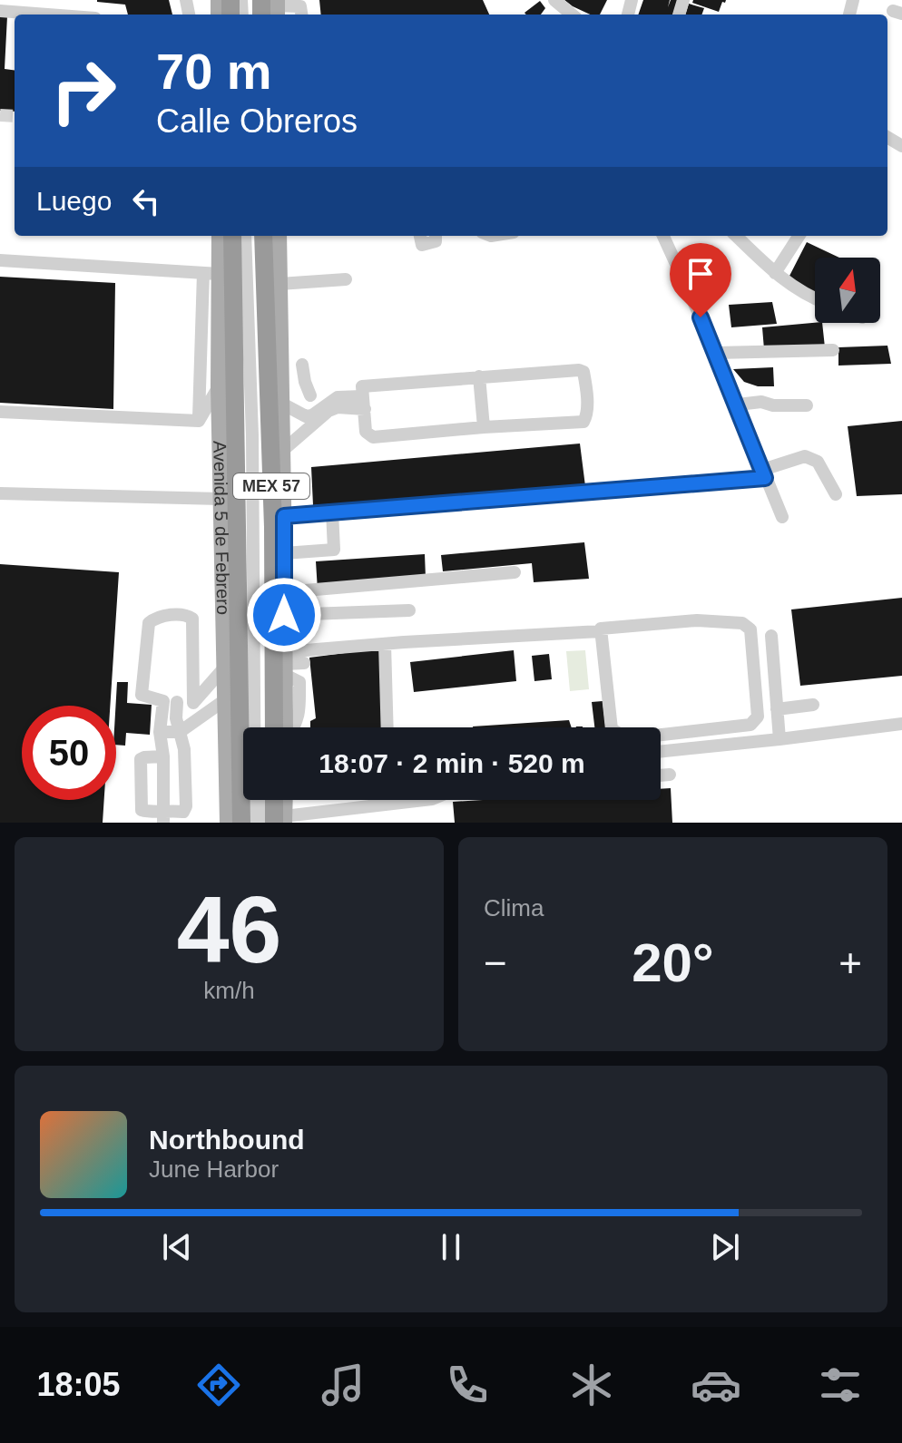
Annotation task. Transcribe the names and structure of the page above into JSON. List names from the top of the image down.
{
  "streets": {
    "highway": ["MEX 57", "Avenida 5 de Febrero"]
  },
  "north": "top",
  "page": {
    "turn": ["70 m", "Calle Obreros"],
    "then": "Luego",
    "limit": "50",
    "trip": "18:07 · 2 min · 520 m",
    "tile": [
      ["46", "km/h"],
      "Clima"
    ],
    "heat": ["−", "20°", "+"],
    "song": ["Northbound", "June Harbor"],
    "tabs": "18:05"
  }
}
